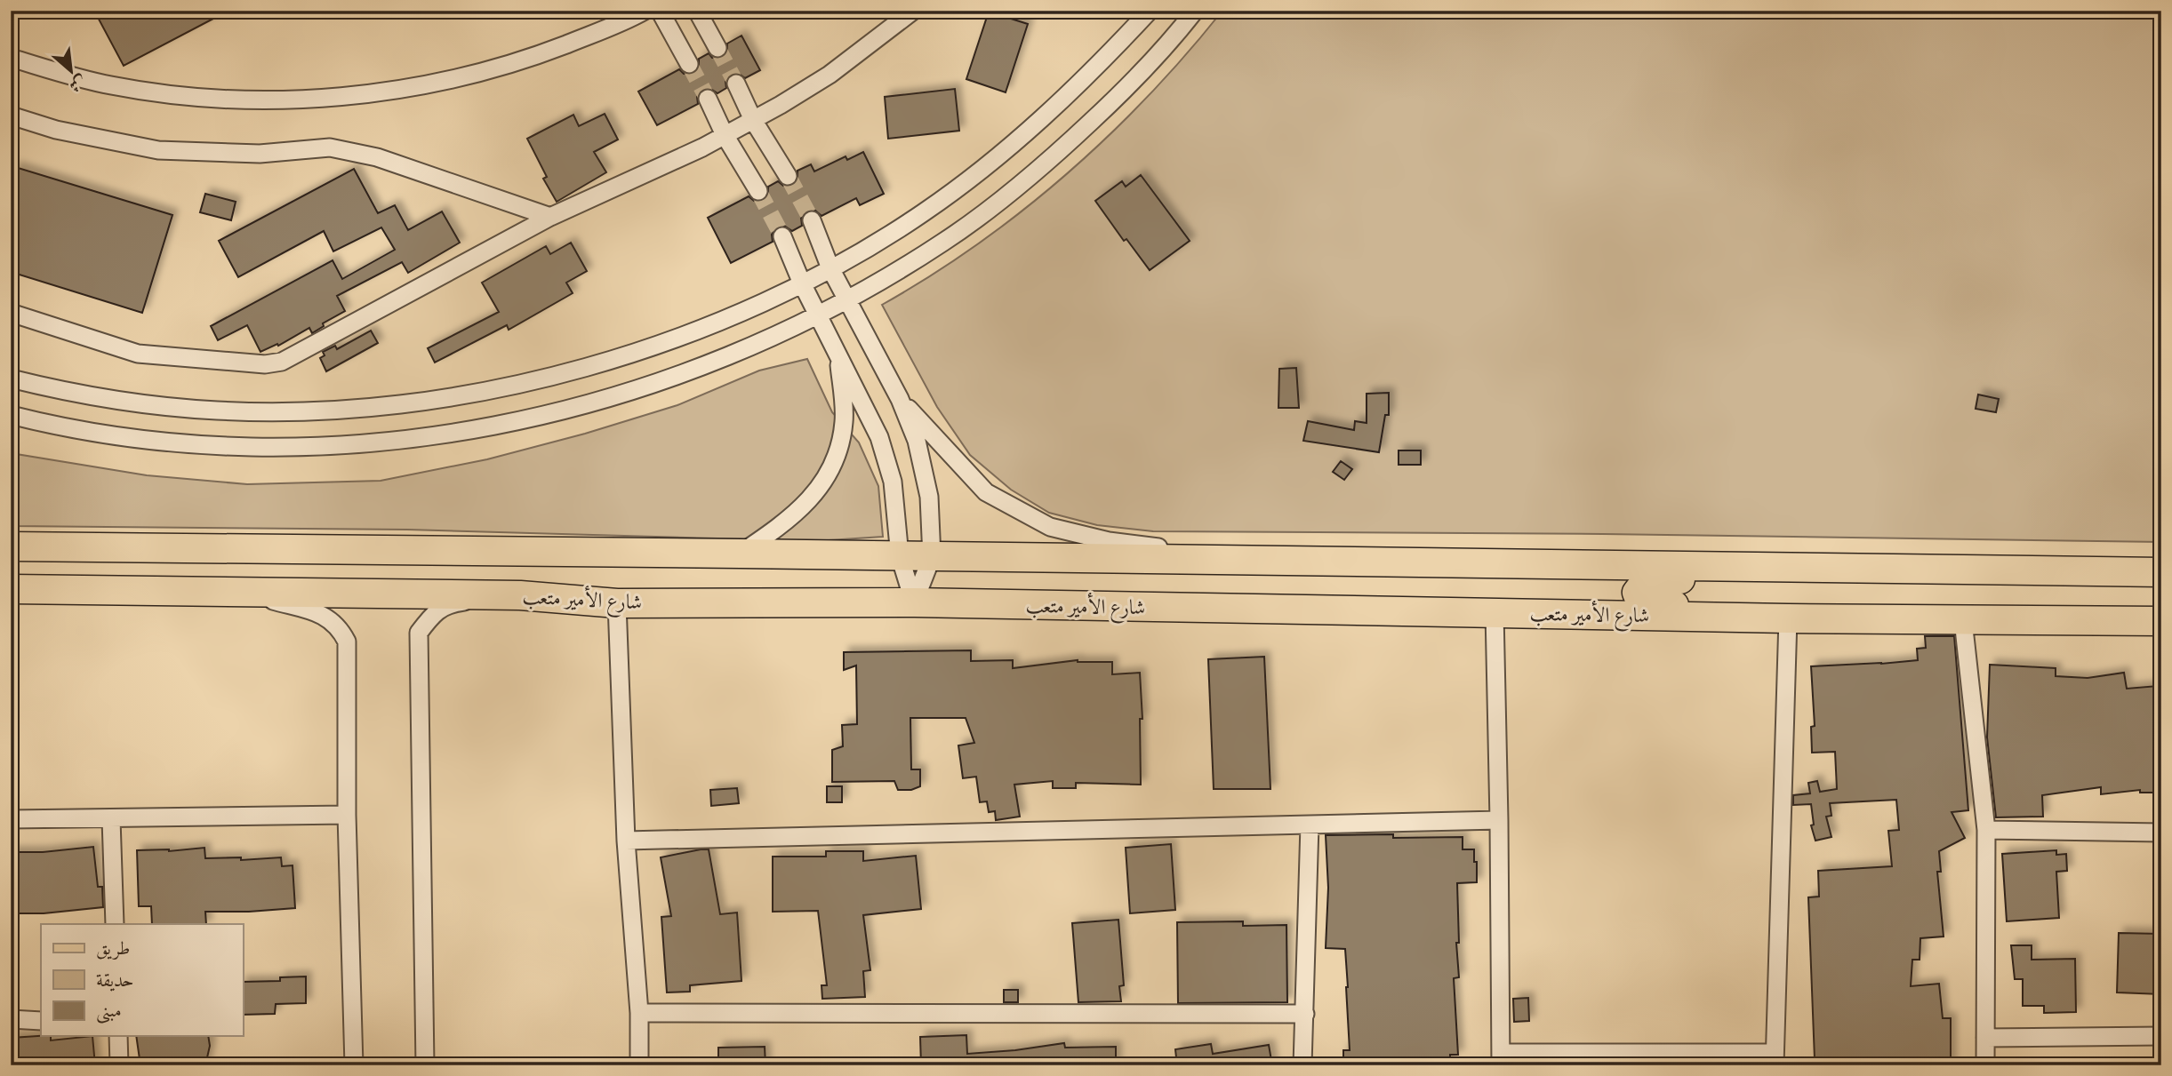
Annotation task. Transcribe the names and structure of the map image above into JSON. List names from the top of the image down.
{
  "streets": {
    "main road": ["شارع الأمير متعب"]
  },
  "legend": ["طريق", "حديقة", "مبنى"],
  "north": "bottom right"
}
